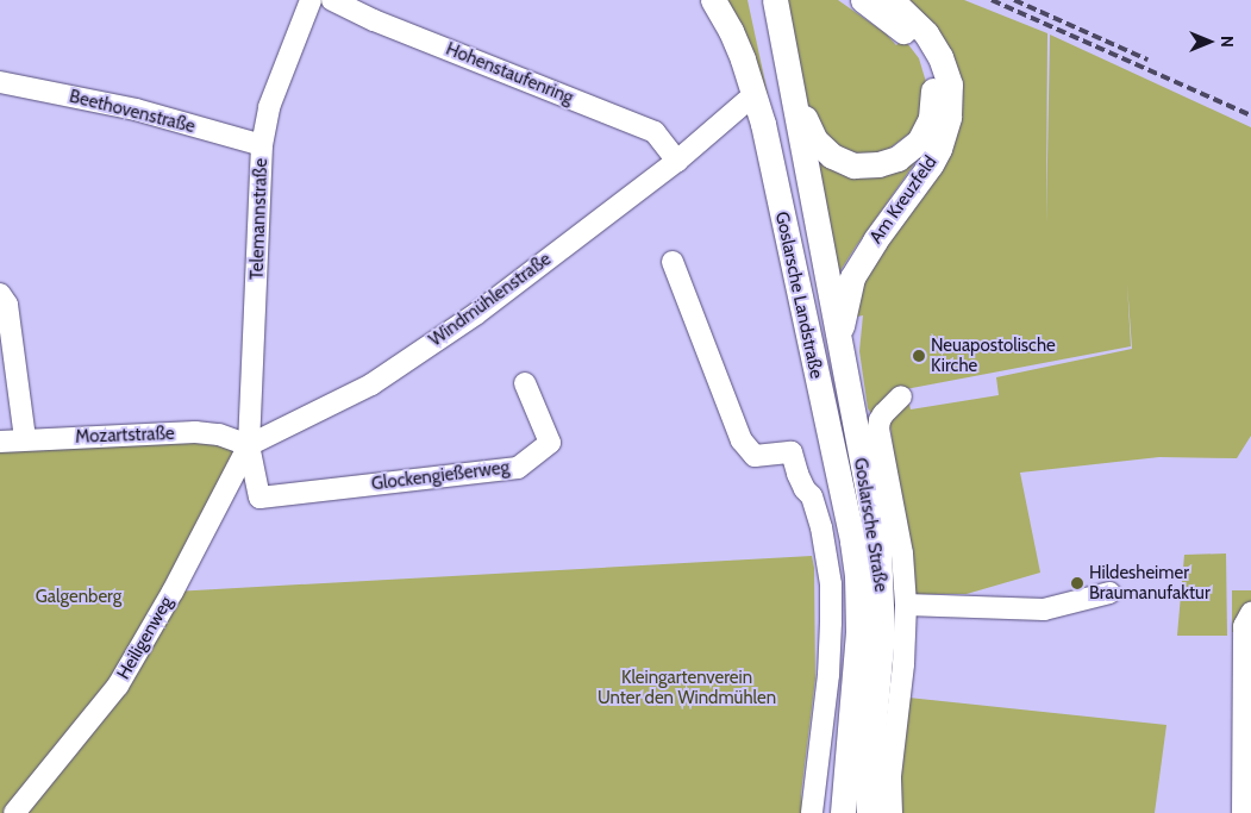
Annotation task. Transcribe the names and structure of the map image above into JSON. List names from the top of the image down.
{
  "streets": {
    "main road": ["Am Kreuzfeld", "Goslarsche Landstraße", "Goslarsche Straße"],
    "street": [
      "Hohenstaufenring",
      "Beethovenstraße",
      "Telemannstraße",
      "Windmühlenstraße",
      "Mozartstraße",
      "Glockengießerweg",
      "Heiligenweg"
    ]
  },
  "crossings": [
    ["Hohenstaufenring", "Windmühlenstraße"],
    ["Beethovenstraße", "Telemannstraße"],
    ["Am Kreuzfeld", "Goslarsche Straße"],
    ["Telemannstraße", "Windmühlenstraße"],
    ["Telemannstraße", "Mozartstraße"],
    ["Telemannstraße", "Glockengießerweg"],
    ["Telemannstraße", "Heiligenweg"],
    ["Goslarsche Landstraße", "Windmühlenstraße"],
    ["Windmühlenstraße", "Mozartstraße"],
    ["Windmühlenstraße", "Glockengießerweg"],
    ["Windmühlenstraße", "Heiligenweg"],
    ["Mozartstraße", "Glockengießerweg"],
    ["Mozartstraße", "Heiligenweg"],
    ["Glockengießerweg", "Heiligenweg"]
  ],
  "parks": ["Galgenberg", "Kleingartenverein Unter den Windmühlen"],
  "places": ["Neuapostolische Kirche", "Hildesheimer Braumanufaktur"],
  "north": "right"
}
